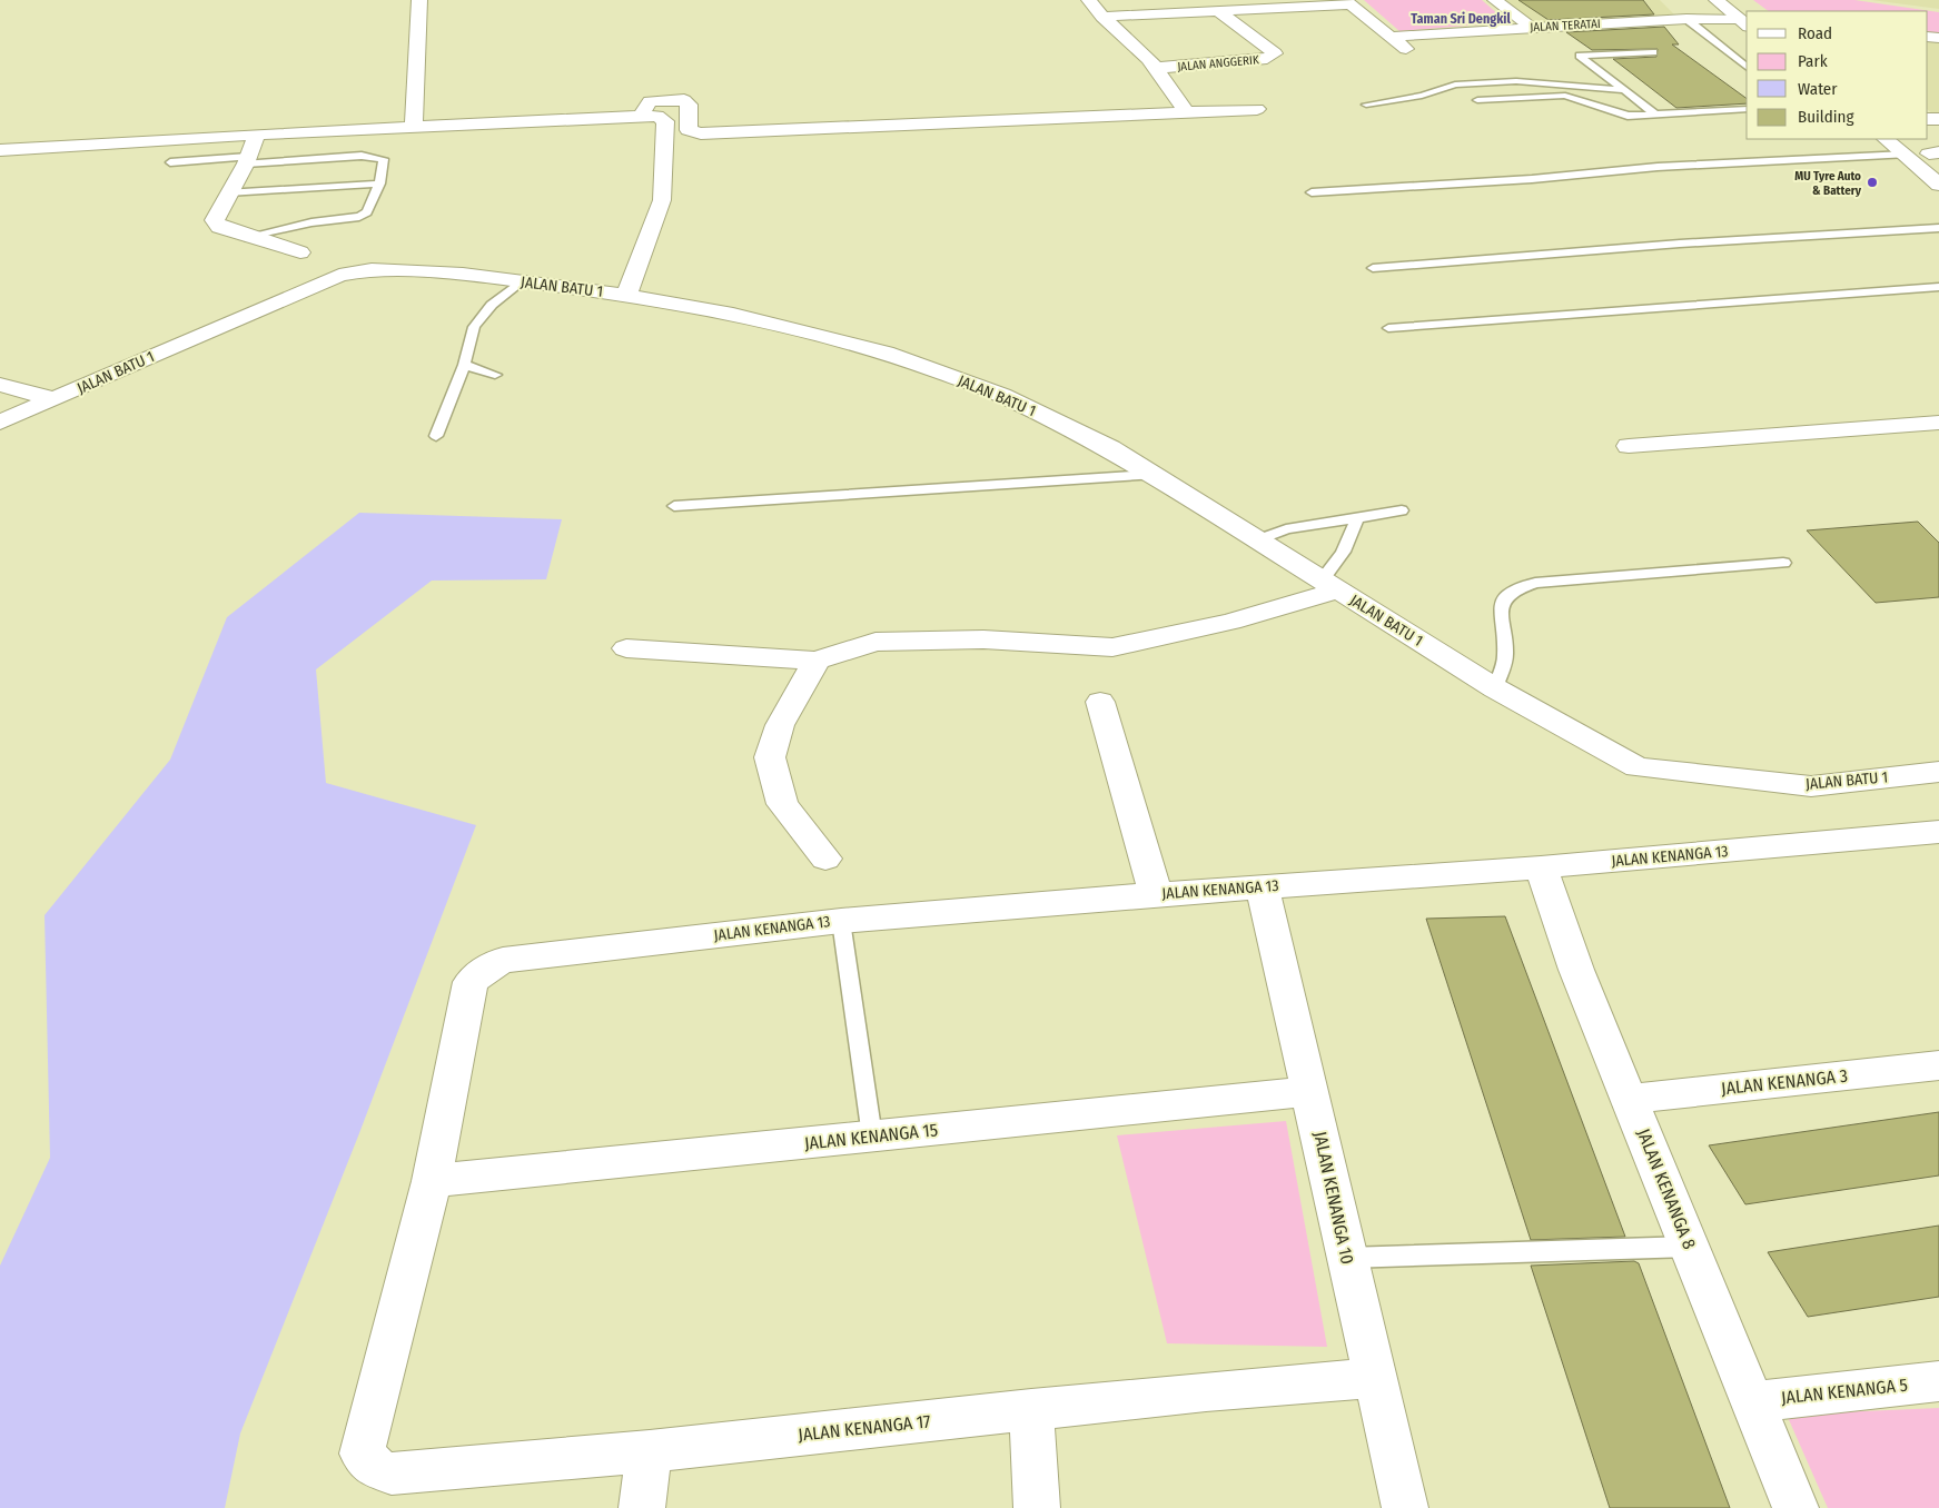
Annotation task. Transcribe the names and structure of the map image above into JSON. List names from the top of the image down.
{
  "streets": {
    "street": [
      "JALAN TERATAI",
      "JALAN ANGGERIK",
      "JALAN BATU 1",
      "JALAN KENANGA 13",
      "JALAN KENANGA 3",
      "JALAN KENANGA 15",
      "JALAN KENANGA 8",
      "JALAN KENANGA 10",
      "JALAN KENANGA 5",
      "JALAN KENANGA 17"
    ]
  },
  "crossings": [
    ["JALAN KENANGA 13", "JALAN KENANGA 15"],
    ["JALAN KENANGA 13", "JALAN KENANGA 8"],
    ["JALAN KENANGA 13", "JALAN KENANGA 10"],
    ["JALAN KENANGA 13", "JALAN KENANGA 17"],
    ["JALAN KENANGA 3", "JALAN KENANGA 8"],
    ["JALAN KENANGA 15", "JALAN KENANGA 10"],
    ["JALAN KENANGA 15", "JALAN KENANGA 17"],
    ["JALAN KENANGA 8", "JALAN KENANGA 5"],
    ["JALAN KENANGA 10", "JALAN KENANGA 17"]
  ],
  "districts": ["Taman Sri Dengkil"],
  "places": ["MU Tyre Auto & Battery"],
  "legend": [
    "Road",
    "Park",
    "Water",
    "Building"
  ]
}
